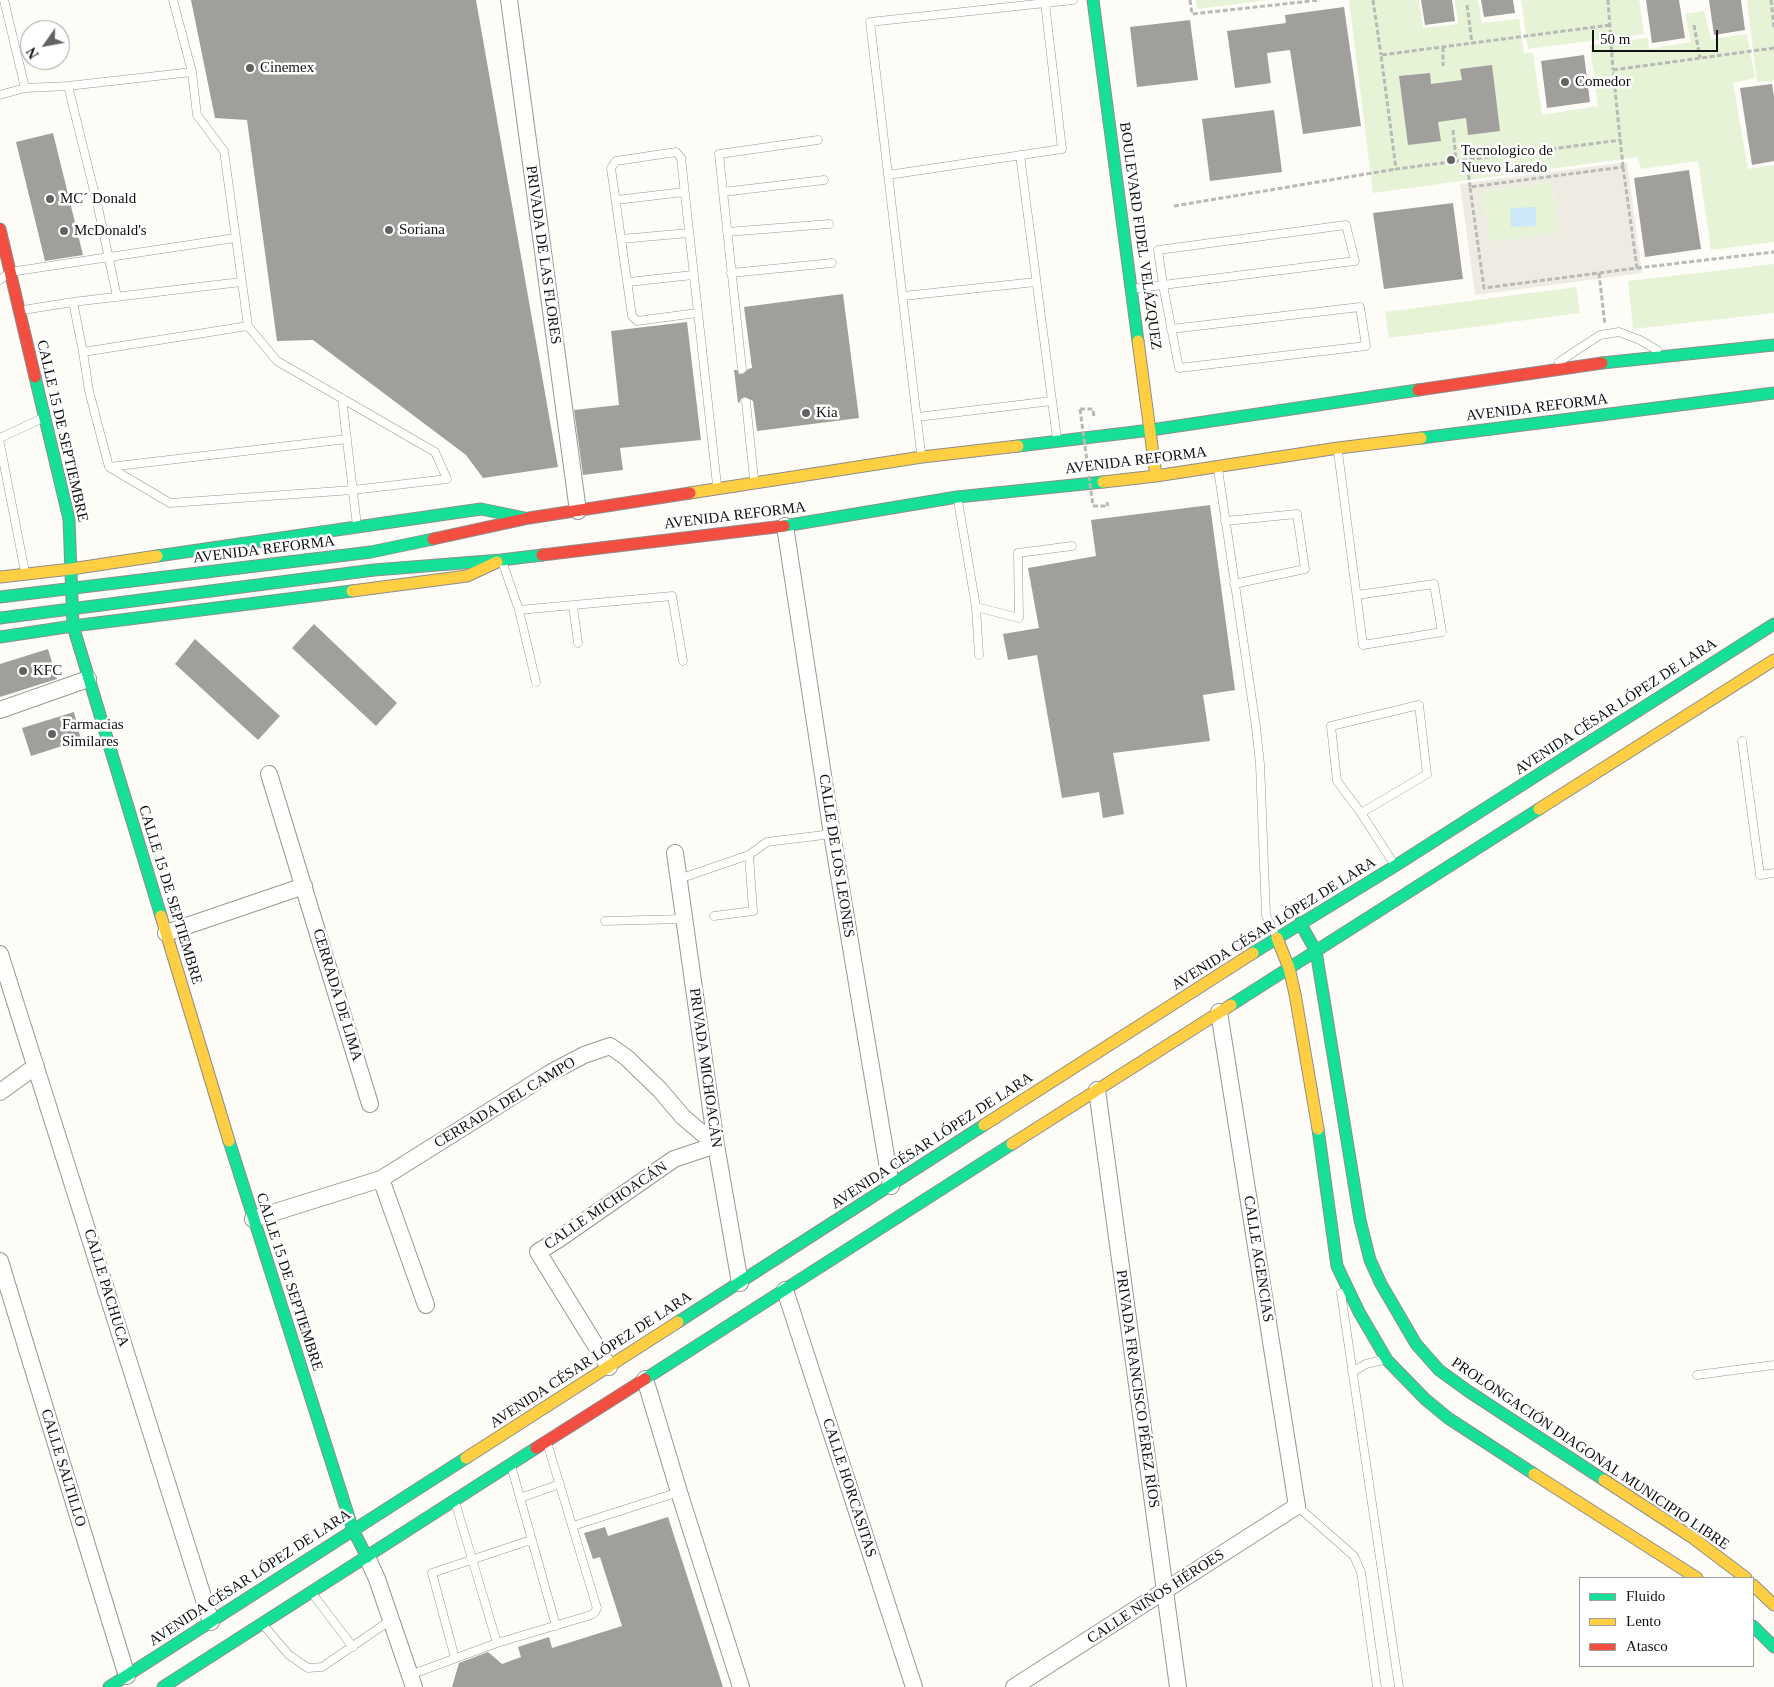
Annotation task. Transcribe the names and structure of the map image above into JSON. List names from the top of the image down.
{
  "streets": {
    "main road": [
      "BOULEVARD FIDEL VELÁZQUEZ",
      "AVENIDA REFORMA",
      "CALLE 15 DE SEPTIEMBRE",
      "AVENIDA CÉSAR LÓPEZ DE LARA",
      "PROLONGACIÓN DIAGONAL MUNICIPIO LIBRE"
    ],
    "street": [
      "PRIVADA DE LAS FLORES",
      "CALLE DE LOS LEONES",
      "CERRADA DE LIMA",
      "PRIVADA MICHOACÁN",
      "CERRADA DEL CAMPO",
      "CALLE MICHOACÁN",
      "CALLE AGENCIAS",
      "CALLE PACHUCA",
      "PRIVADA FRANCISCO PÉREZ RÍOS",
      "CALLE SALTILLO",
      "CALLE HORCASITAS",
      "CALLE NIÑOS HÉROES"
    ]
  },
  "crossings": [
    ["BOULEVARD FIDEL VELÁZQUEZ", "AVENIDA REFORMA"],
    ["PRIVADA DE LAS FLORES", "AVENIDA REFORMA"],
    ["AVENIDA REFORMA", "CALLE 15 DE SEPTIEMBRE"],
    ["AVENIDA REFORMA", "CALLE DE LOS LEONES"],
    ["CALLE 15 DE SEPTIEMBRE", "AVENIDA CÉSAR LÓPEZ DE LARA"],
    ["CALLE 15 DE SEPTIEMBRE", "CERRADA DEL CAMPO"],
    ["AVENIDA CÉSAR LÓPEZ DE LARA", "CALLE DE LOS LEONES"],
    ["AVENIDA CÉSAR LÓPEZ DE LARA", "PRIVADA MICHOACÁN"],
    ["AVENIDA CÉSAR LÓPEZ DE LARA", "CALLE MICHOACÁN"],
    ["AVENIDA CÉSAR LÓPEZ DE LARA", "CALLE PACHUCA"],
    ["AVENIDA CÉSAR LÓPEZ DE LARA", "PROLONGACIÓN DIAGONAL MUNICIPIO LIBRE"],
    ["AVENIDA CÉSAR LÓPEZ DE LARA", "CALLE SALTILLO"],
    ["PRIVADA MICHOACÁN", "CERRADA DEL CAMPO"],
    ["PRIVADA MICHOACÁN", "CALLE MICHOACÁN"],
    ["CERRADA DEL CAMPO", "CALLE MICHOACÁN"],
    ["CALLE AGENCIAS", "CALLE NIÑOS HÉROES"],
    ["PRIVADA FRANCISCO PÉREZ RÍOS", "CALLE NIÑOS HÉROES"]
  ],
  "places": [
    "Cinemex",
    "Comedor",
    "Tecnologico de Nuevo Laredo",
    "MC´ Donald",
    "Soriana",
    "McDonald's",
    "Kia",
    "KFC",
    "Farmacias Similares"
  ],
  "legend": ["Fluido", "Lento", "Atasco"],
  "scale_bar": "50 m",
  "north": "bottom left"
}
